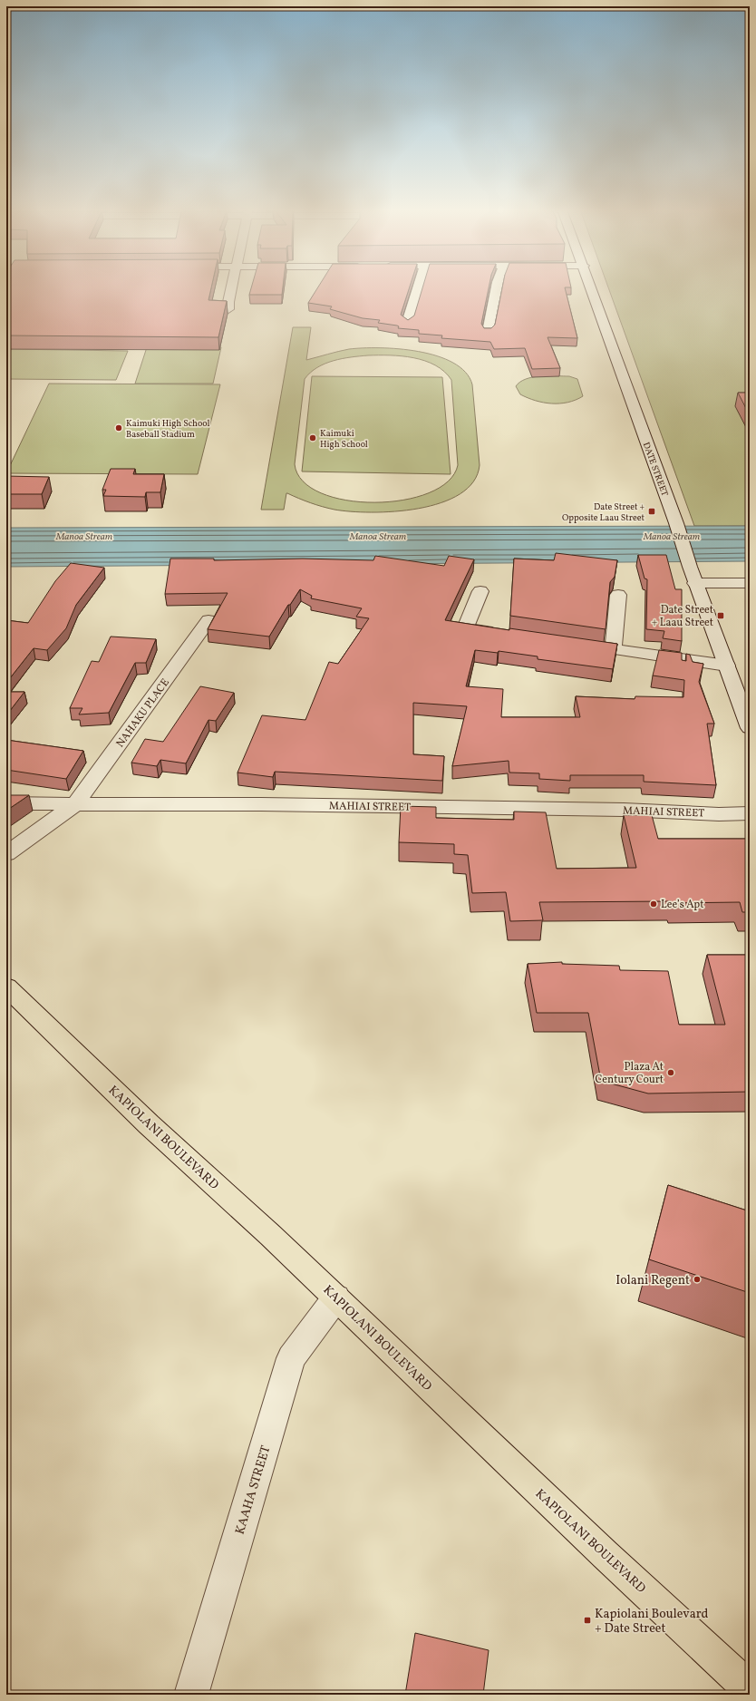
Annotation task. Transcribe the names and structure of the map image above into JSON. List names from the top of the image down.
{
  "streets": {
    "main road": ["KAPIOLANI BOULEVARD"],
    "street": [
      "DATE STREET",
      "NAHAKU PLACE",
      "MAHIAI STREET",
      "KAAHA STREET"
    ]
  },
  "crossings": [
    ["NAHAKU PLACE", "MAHIAI STREET"],
    ["KAPIOLANI BOULEVARD", "KAAHA STREET"]
  ],
  "water": ["Manoa Stream"],
  "places": {
    "other": [
      "Kaimuki High School Baseball Stadium",
      "Kaimuki High School",
      "Lee’s Apt",
      "Plaza At Century Court",
      "Iolani Regent"
    ],
    "transit": ["Date Street + Opposite Laau Street", "Date Street + Laau Street", "Kapiolani Boulevard + Date Street"]
  }
}
